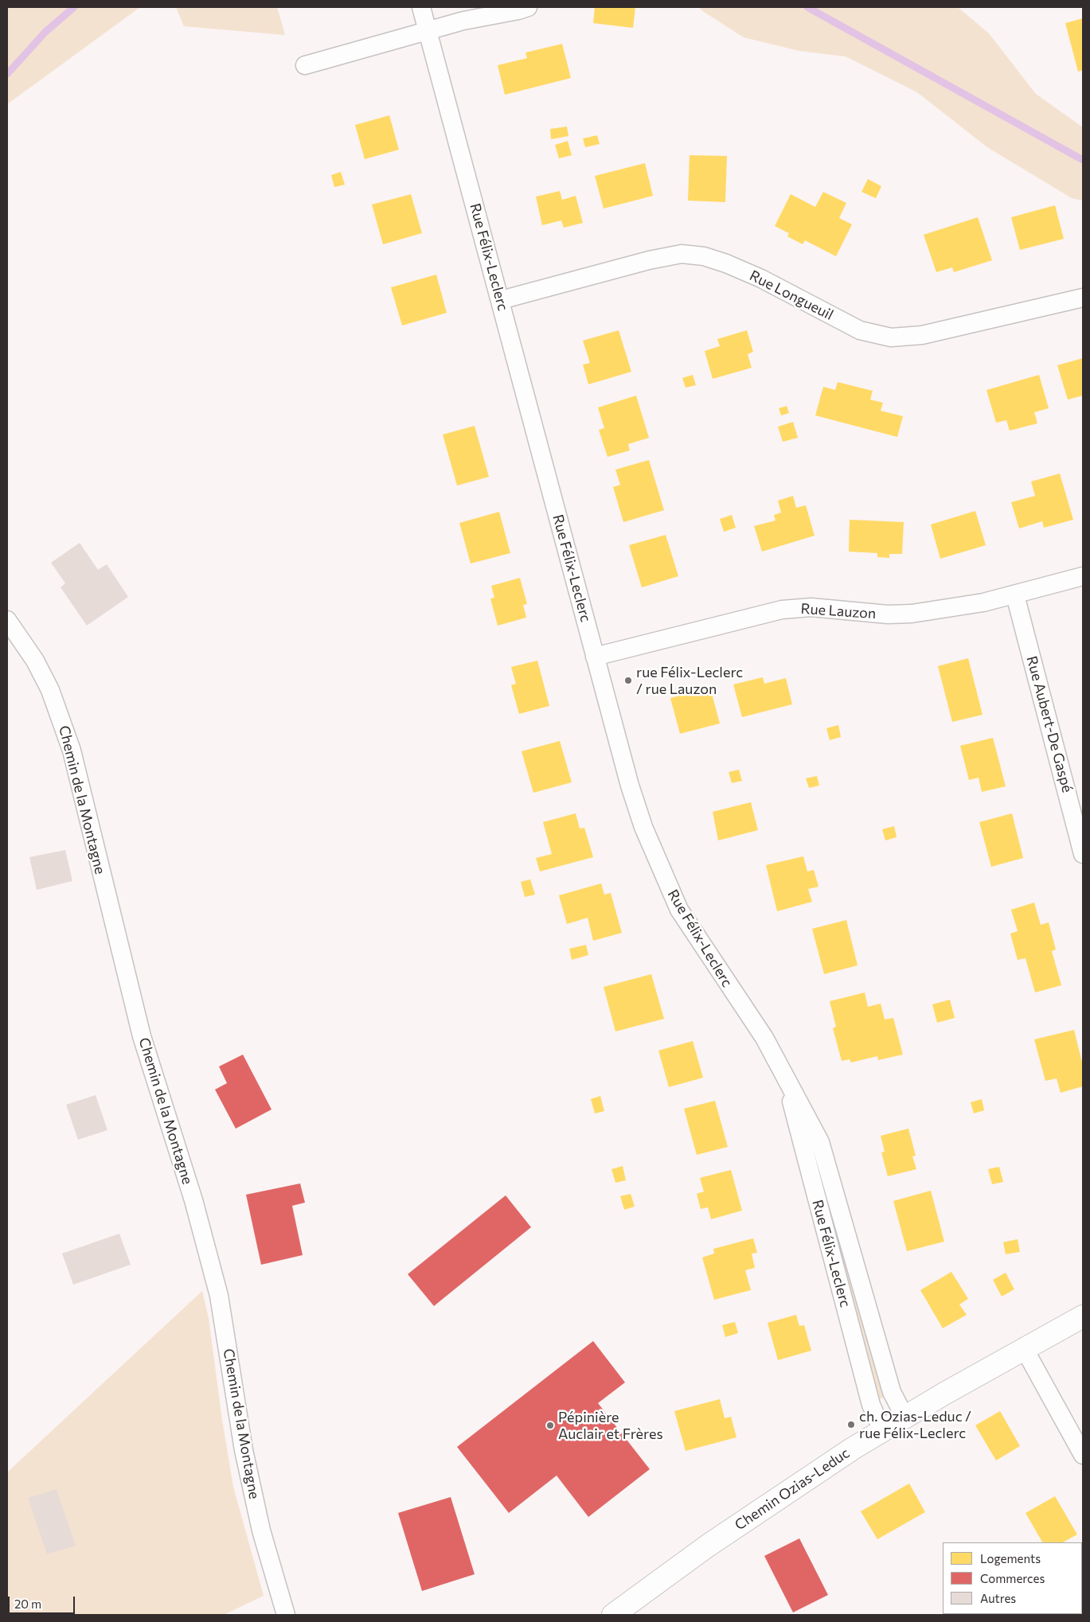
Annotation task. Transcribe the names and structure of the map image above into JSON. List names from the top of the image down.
{
  "streets": {
    "street": [
      "Rue Félix-Leclerc",
      "Rue Longueuil",
      "Rue Lauzon",
      "Rue Aubert-De Gaspé",
      "Chemin de la Montagne",
      "Chemin Ozias-Leduc"
    ]
  },
  "crossings": [
    ["Rue Félix-Leclerc", "Rue Longueuil"],
    ["Rue Félix-Leclerc", "Rue Lauzon"],
    ["Rue Félix-Leclerc", "Chemin Ozias-Leduc"],
    ["Rue Lauzon", "Rue Aubert-De Gaspé"]
  ],
  "places": ["rue Félix-Leclerc / rue Lauzon", "ch. Ozias-Leduc / rue Félix-Leclerc", "Pépinière Auclair et Frères"],
  "legend": ["Logements", "Commerces", "Autres"],
  "scale_bar": "20 m"
}
